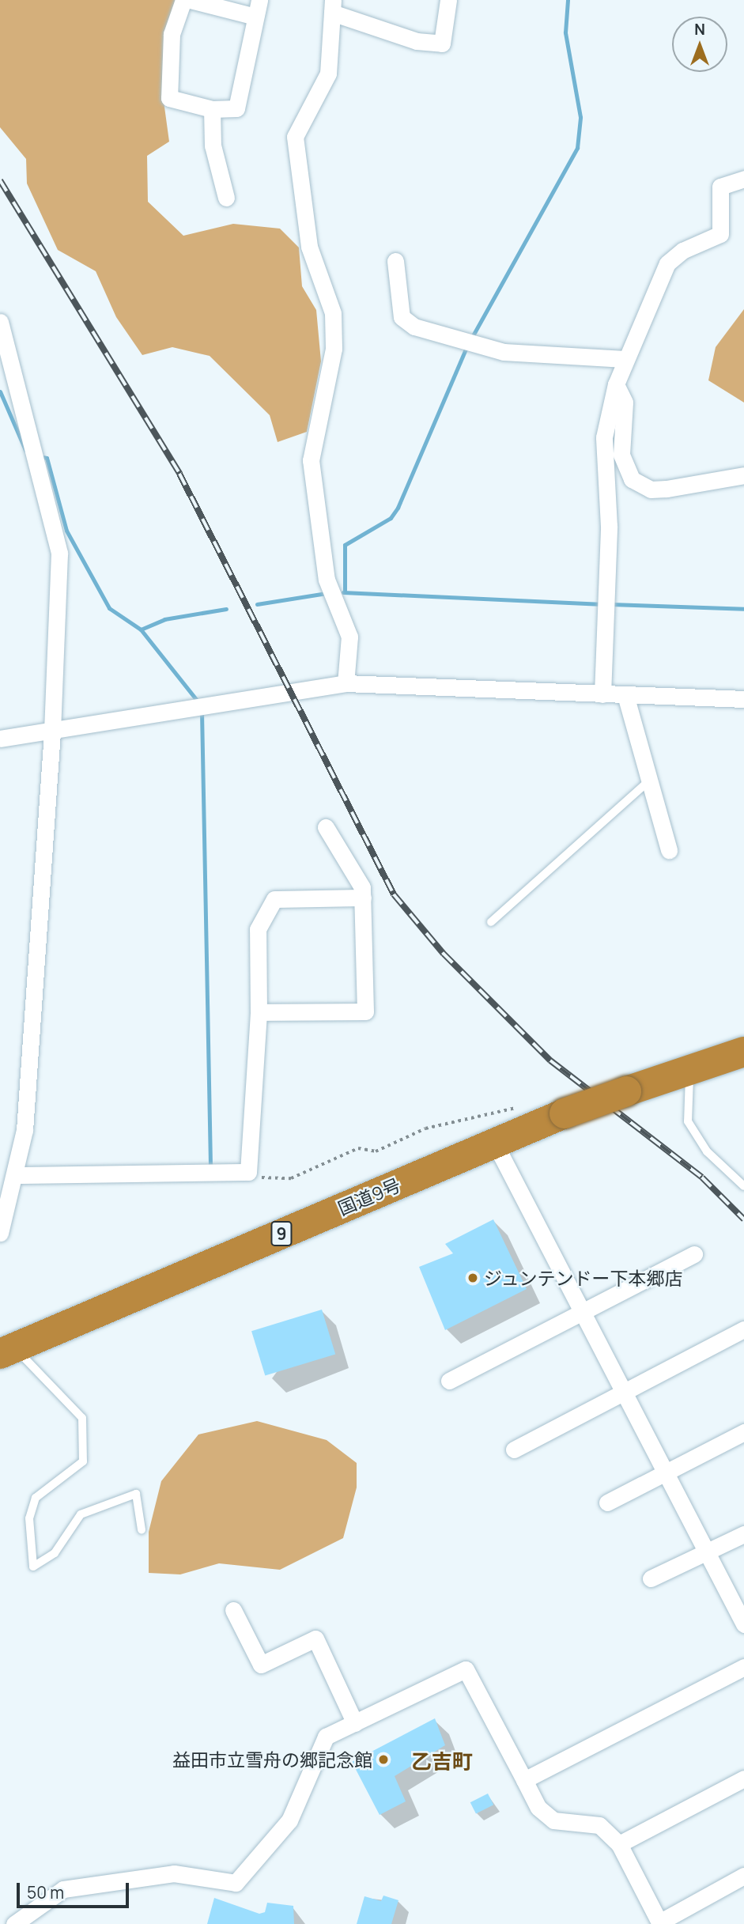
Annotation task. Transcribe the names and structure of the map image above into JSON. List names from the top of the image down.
{
  "streets": {
    "highway": ["国道9号", "9"]
  },
  "districts": ["乙吉町"],
  "places": ["ジュンテンドー下本郷店", "益田市立雪舟の郷記念館"],
  "scale_bar": "50 m",
  "north": "top"
}
